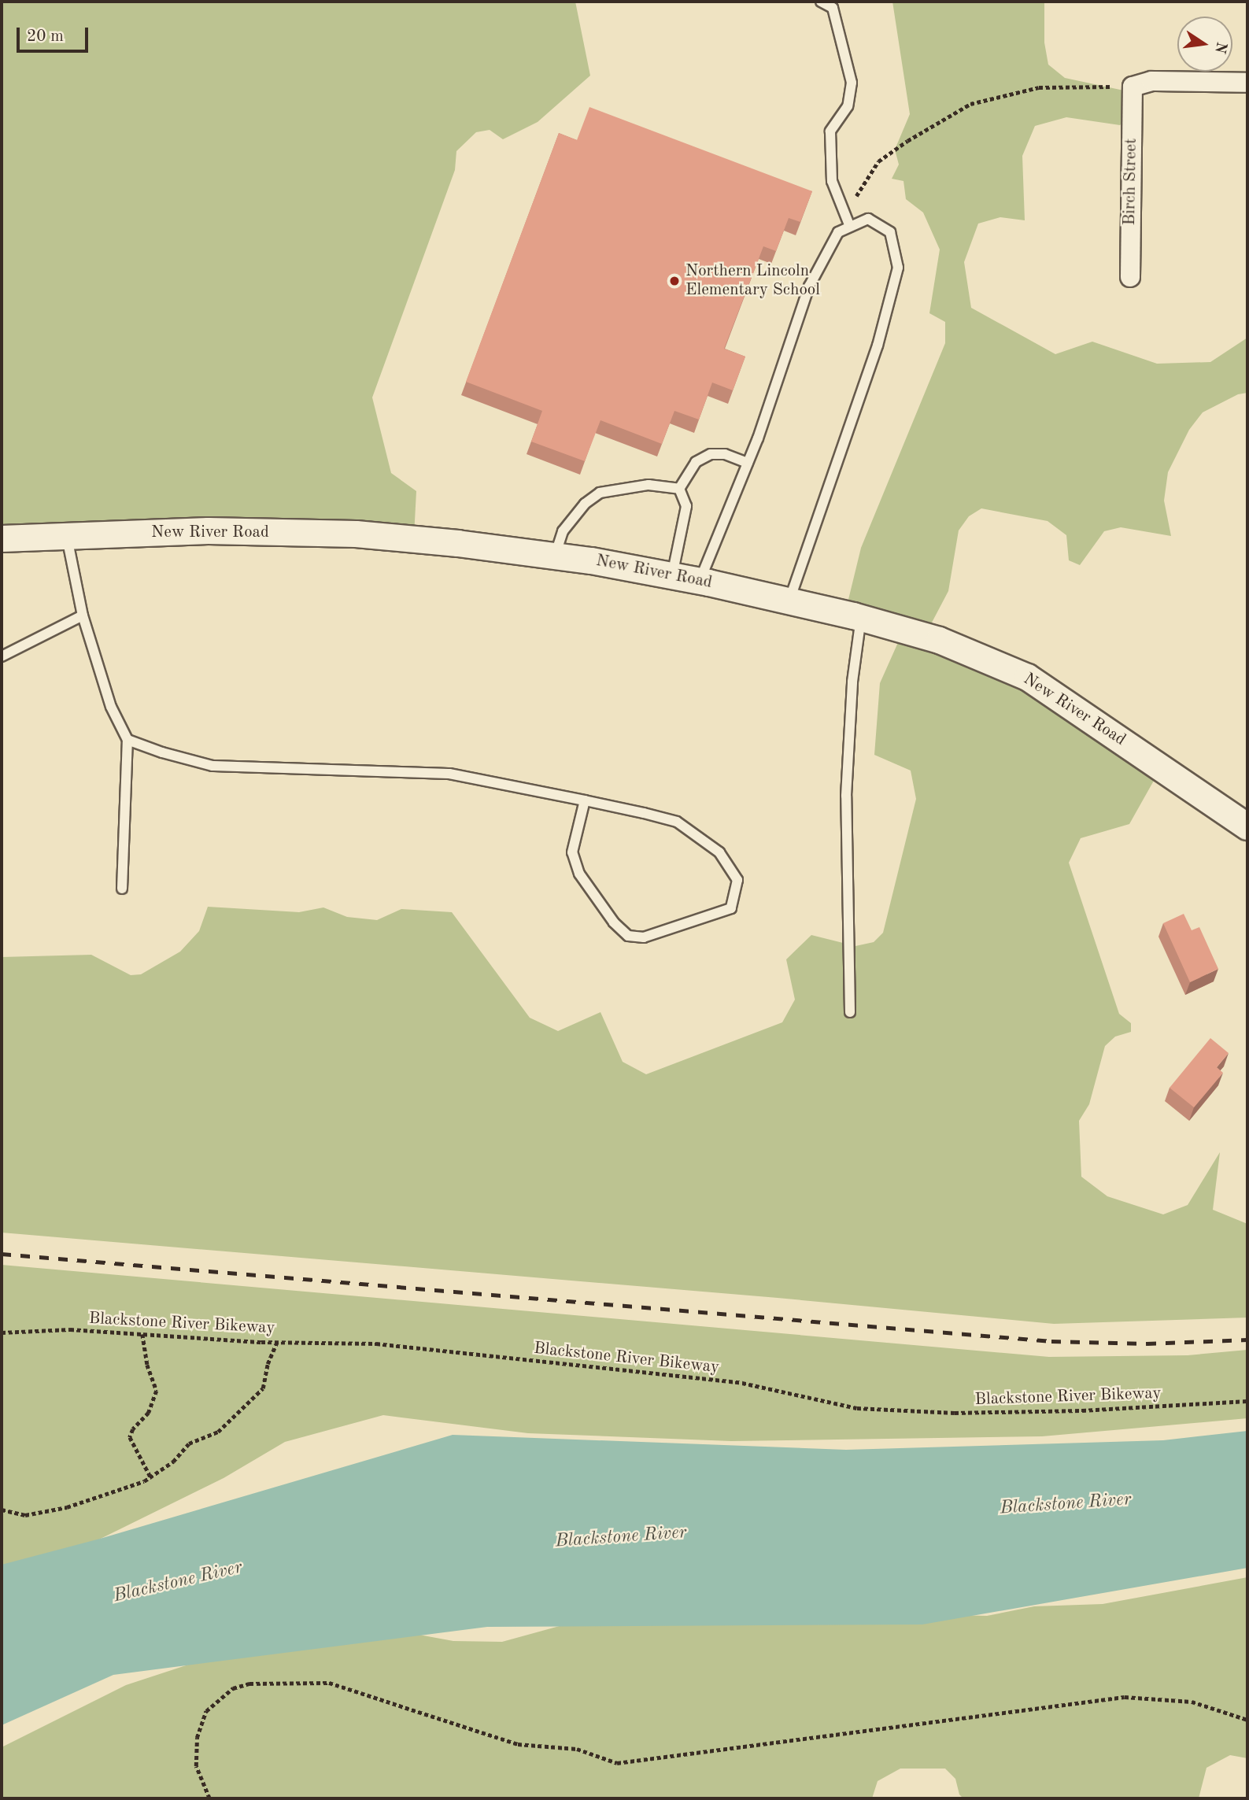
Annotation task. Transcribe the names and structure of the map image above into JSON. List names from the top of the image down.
{
  "streets": {
    "street": ["Birch Street", "New River Road"],
    "path": ["Blackstone River Bikeway"]
  },
  "water": ["Blackstone River"],
  "places": ["Northern Lincoln Elementary School"],
  "scale_bar": "20 m",
  "north": "right"
}
